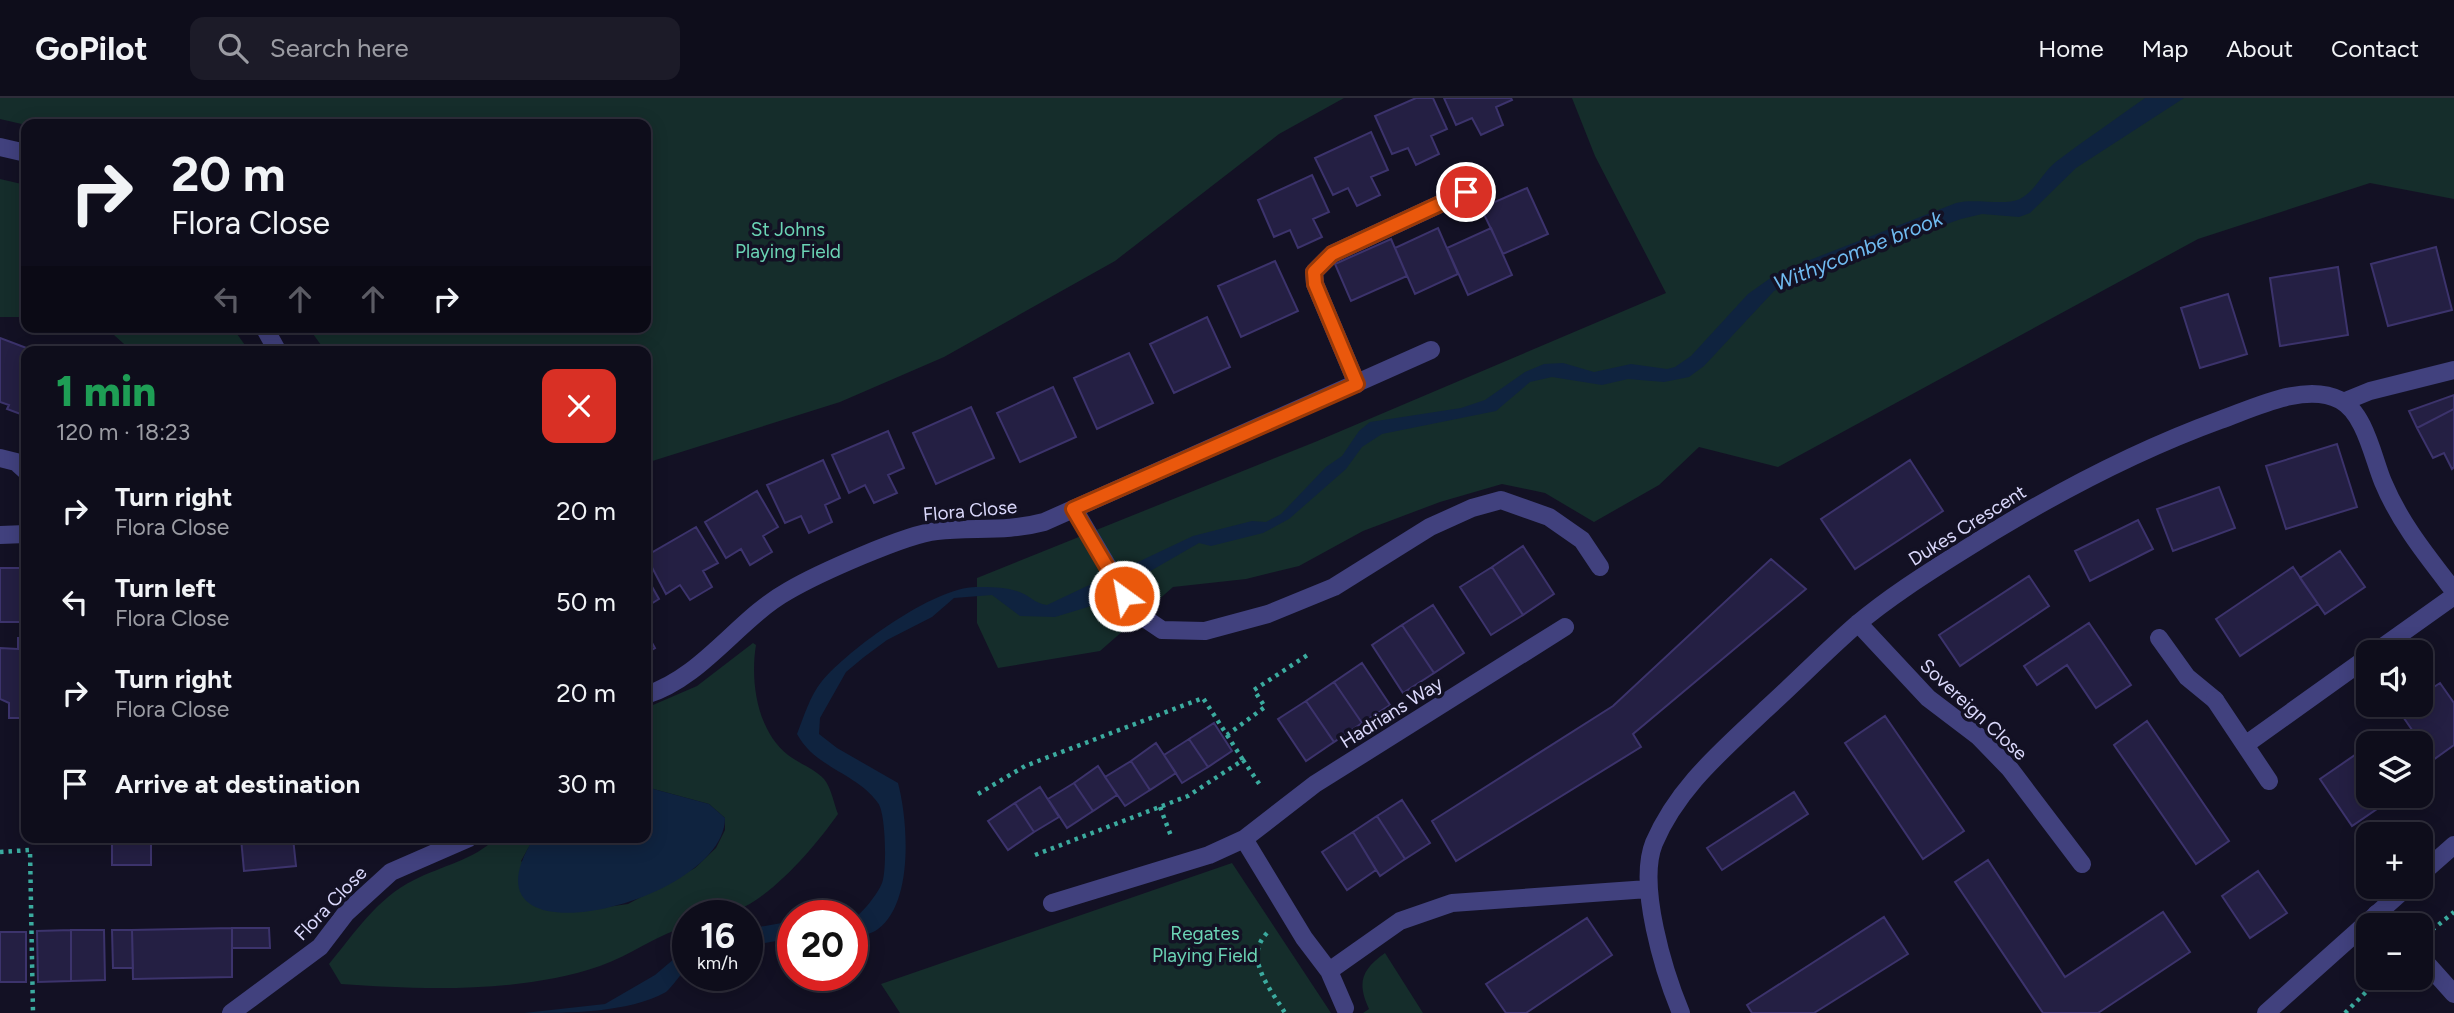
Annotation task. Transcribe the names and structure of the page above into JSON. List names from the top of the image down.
{
  "streets": {
    "street": [
      "Flora Close",
      "Dukes Crescent",
      "Sovereign Close",
      "Hadrians Way"
    ]
  },
  "crossings": [
    ["Dukes Crescent", "Sovereign Close"]
  ],
  "water": ["Withycombe brook"],
  "parks": ["St Johns Playing Field", "Regates Playing Field"],
  "page": {
    "header": "GoPilot",
    "search": "Search here",
    "nav": [
      "Home",
      "Map",
      "About",
      "Contact"
    ],
    "turn": ["20 m", "Flora Close"],
    "heading": ["1 min", "120 m · 18:23"],
    "list": [
      {
        "name": "Turn right",
        "note": "Flora Close",
        "value": "20 m"
      },
      {
        "name": "Turn left",
        "note": "Flora Close",
        "value": "50 m"
      },
      {
        "name": "Turn right",
        "note": "Flora Close",
        "value": "20 m"
      },
      {
        "name": "Arrive at destination",
        "value": "30 m"
      }
    ],
    "map_buttons": ["+", "−"],
    "speed": "16 km/h",
    "limit": "20"
  }
}
